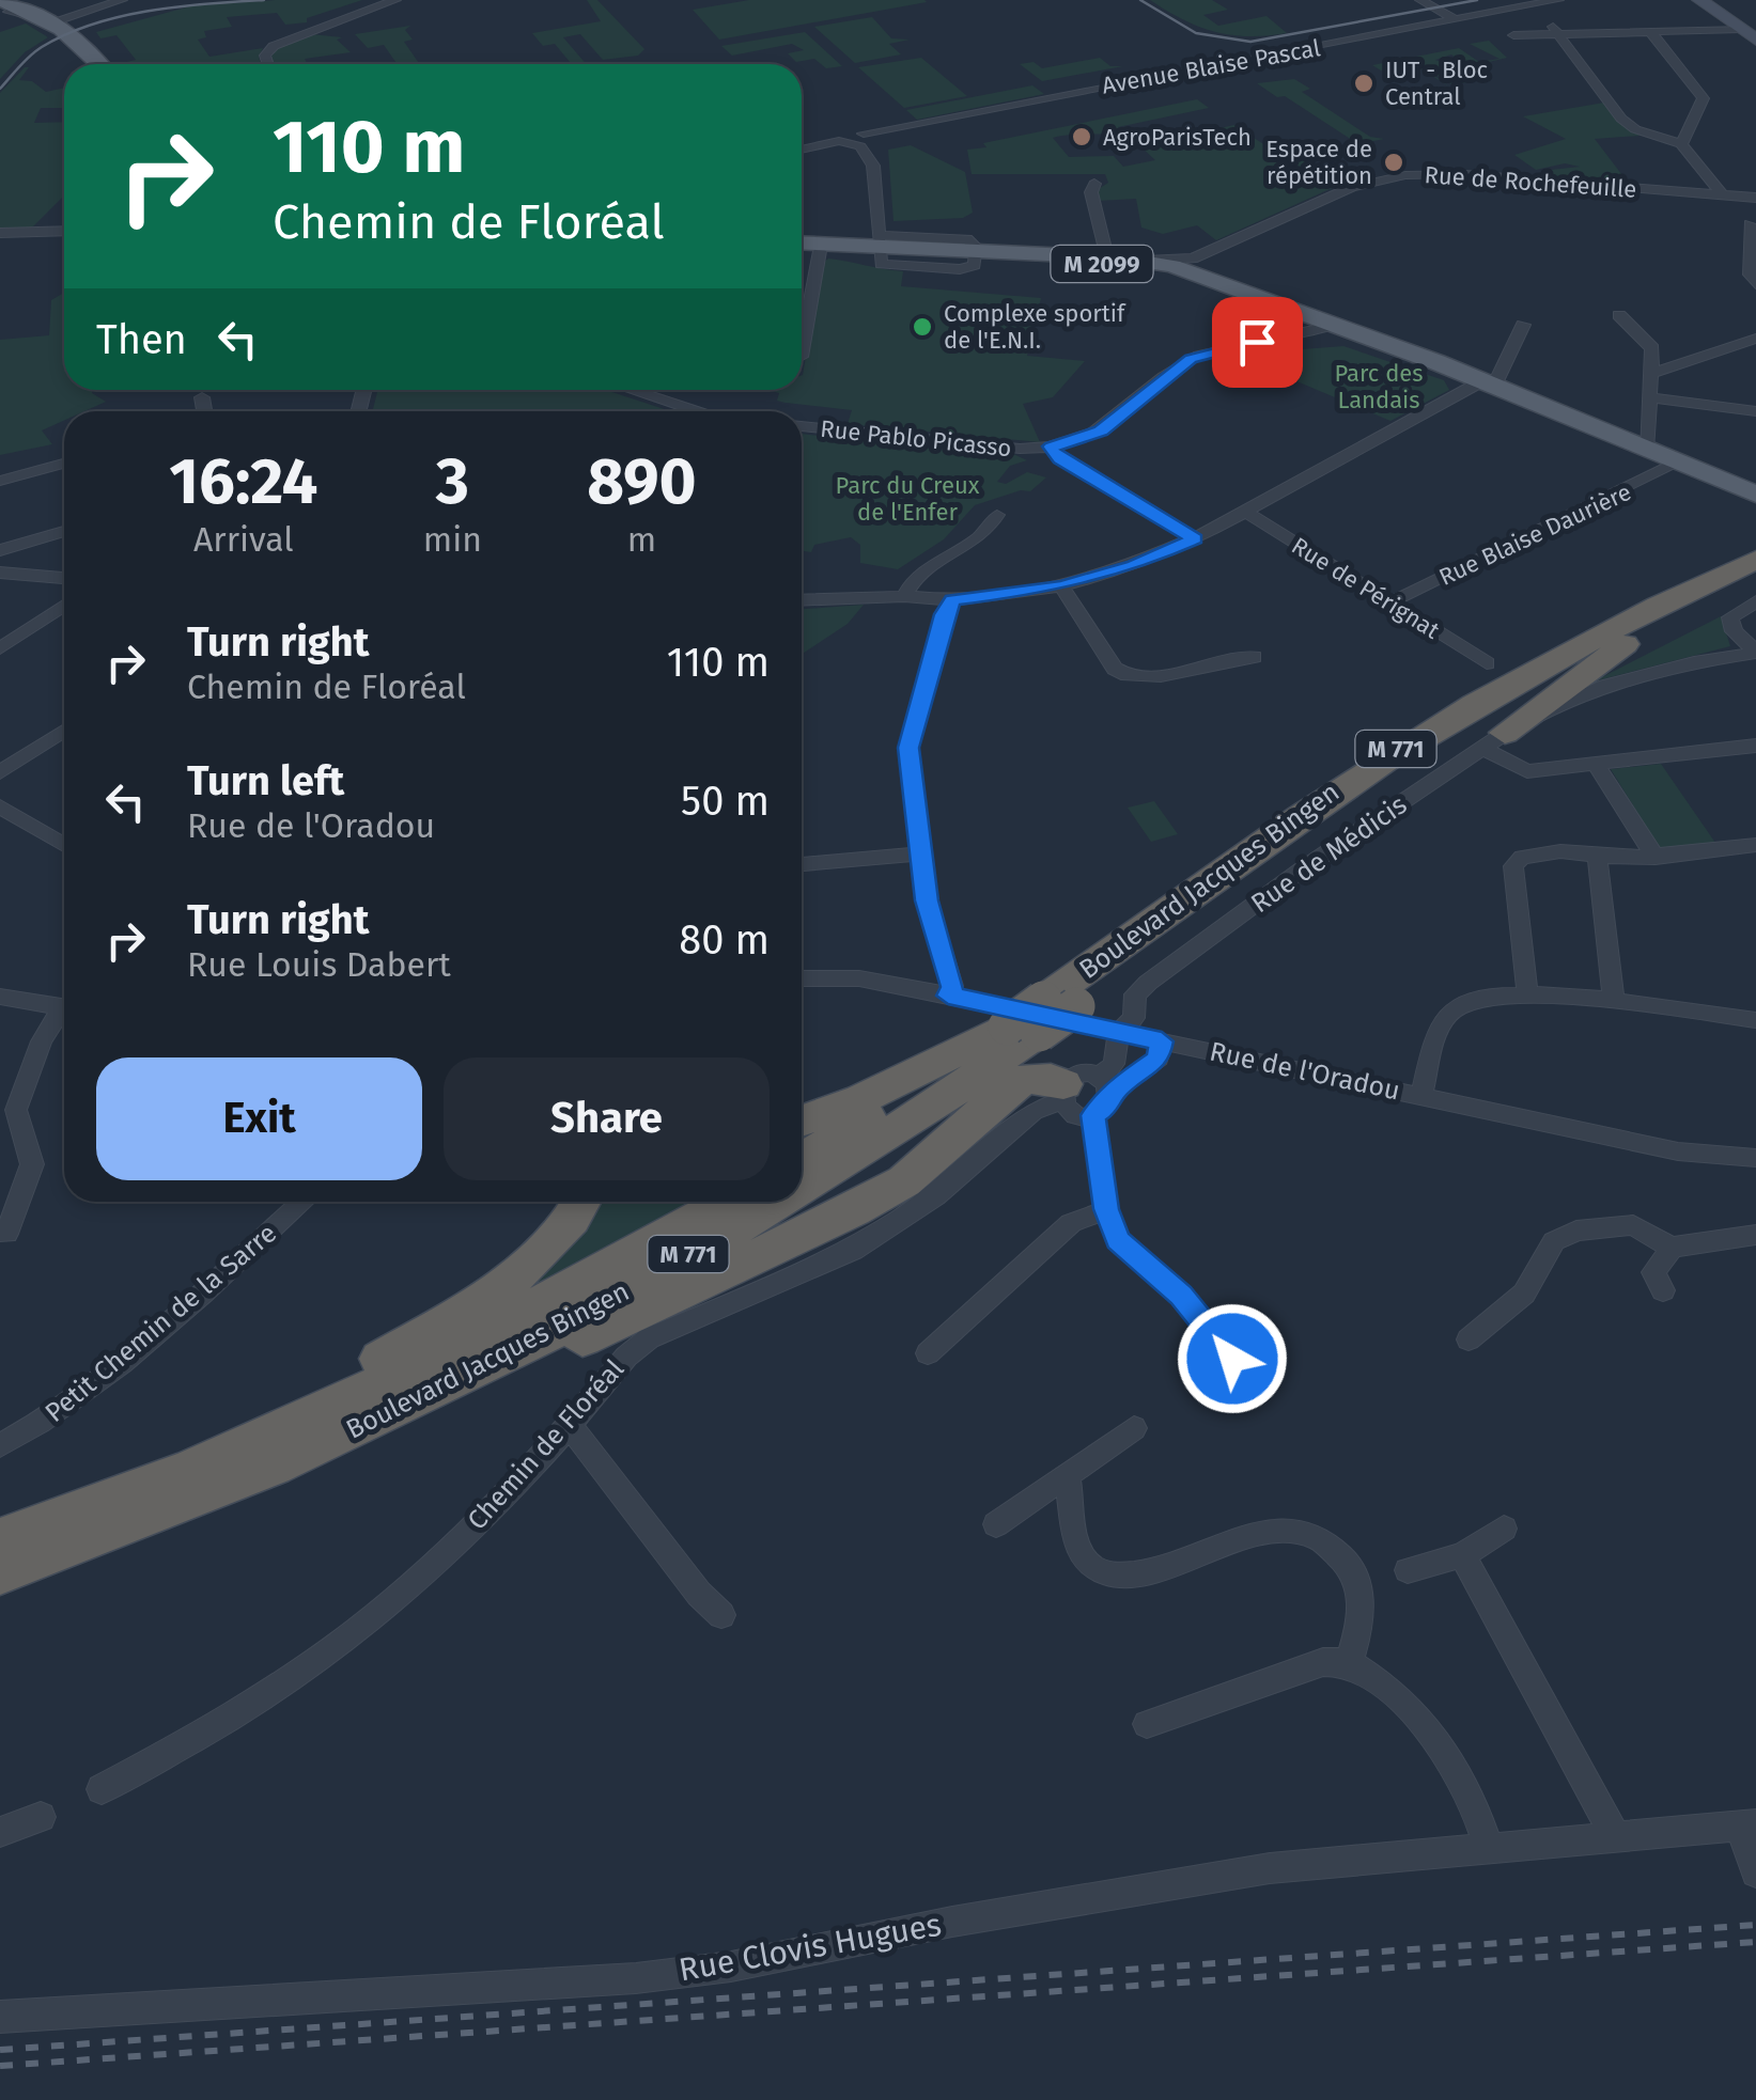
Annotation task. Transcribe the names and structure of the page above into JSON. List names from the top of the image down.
{
  "streets": {
    "highway": ["M 771", "Boulevard Jacques Bingen"],
    "main road": ["M 2099"],
    "street": [
      "Avenue Blaise Pascal",
      "Rue de Rochefeuille",
      "Rue Pablo Picasso",
      "Rue Blaise Daurière",
      "Rue de Pérignat",
      "Rue de Médicis",
      "Rue de l'Oradou",
      "Petit Chemin de la Sarre",
      "Chemin de Floréal",
      "Rue Clovis Hugues"
    ]
  },
  "crossings": [
    ["Rue de Rochefeuille", "M 2099"],
    ["M 2099", "Rue Pablo Picasso"],
    ["M 2099", "Rue Blaise Daurière"],
    ["Rue Blaise Daurière", "Rue de Pérignat"],
    ["Rue de Médicis", "Rue de l'Oradou"],
    ["Rue de Médicis", "Chemin de Floréal"],
    ["Rue de l'Oradou", "Chemin de Floréal"]
  ],
  "parks": ["Parc des Landais", "Parc du Creux de l'Enfer"],
  "places": [
    "IUT - Bloc Central",
    "AgroParisTech",
    "Espace de répétition",
    "Complexe sportif de l'E.N.I."
  ],
  "page": {
    "turn": ["110 m", "Chemin de Floréal"],
    "then": "Then",
    "eta": [
      "16:24",
      "Arrival",
      "3",
      "min",
      "890",
      "m"
    ],
    "list": [
      {
        "name": "Turn right",
        "note": "Chemin de Floréal",
        "value": "110 m"
      },
      {
        "name": "Turn left",
        "note": "Rue de l'Oradou",
        "value": "50 m"
      },
      {
        "name": "Turn right",
        "note": "Rue Louis Dabert",
        "value": "80 m"
      }
    ],
    "buttons": ["Exit", "Share"]
  }
}
